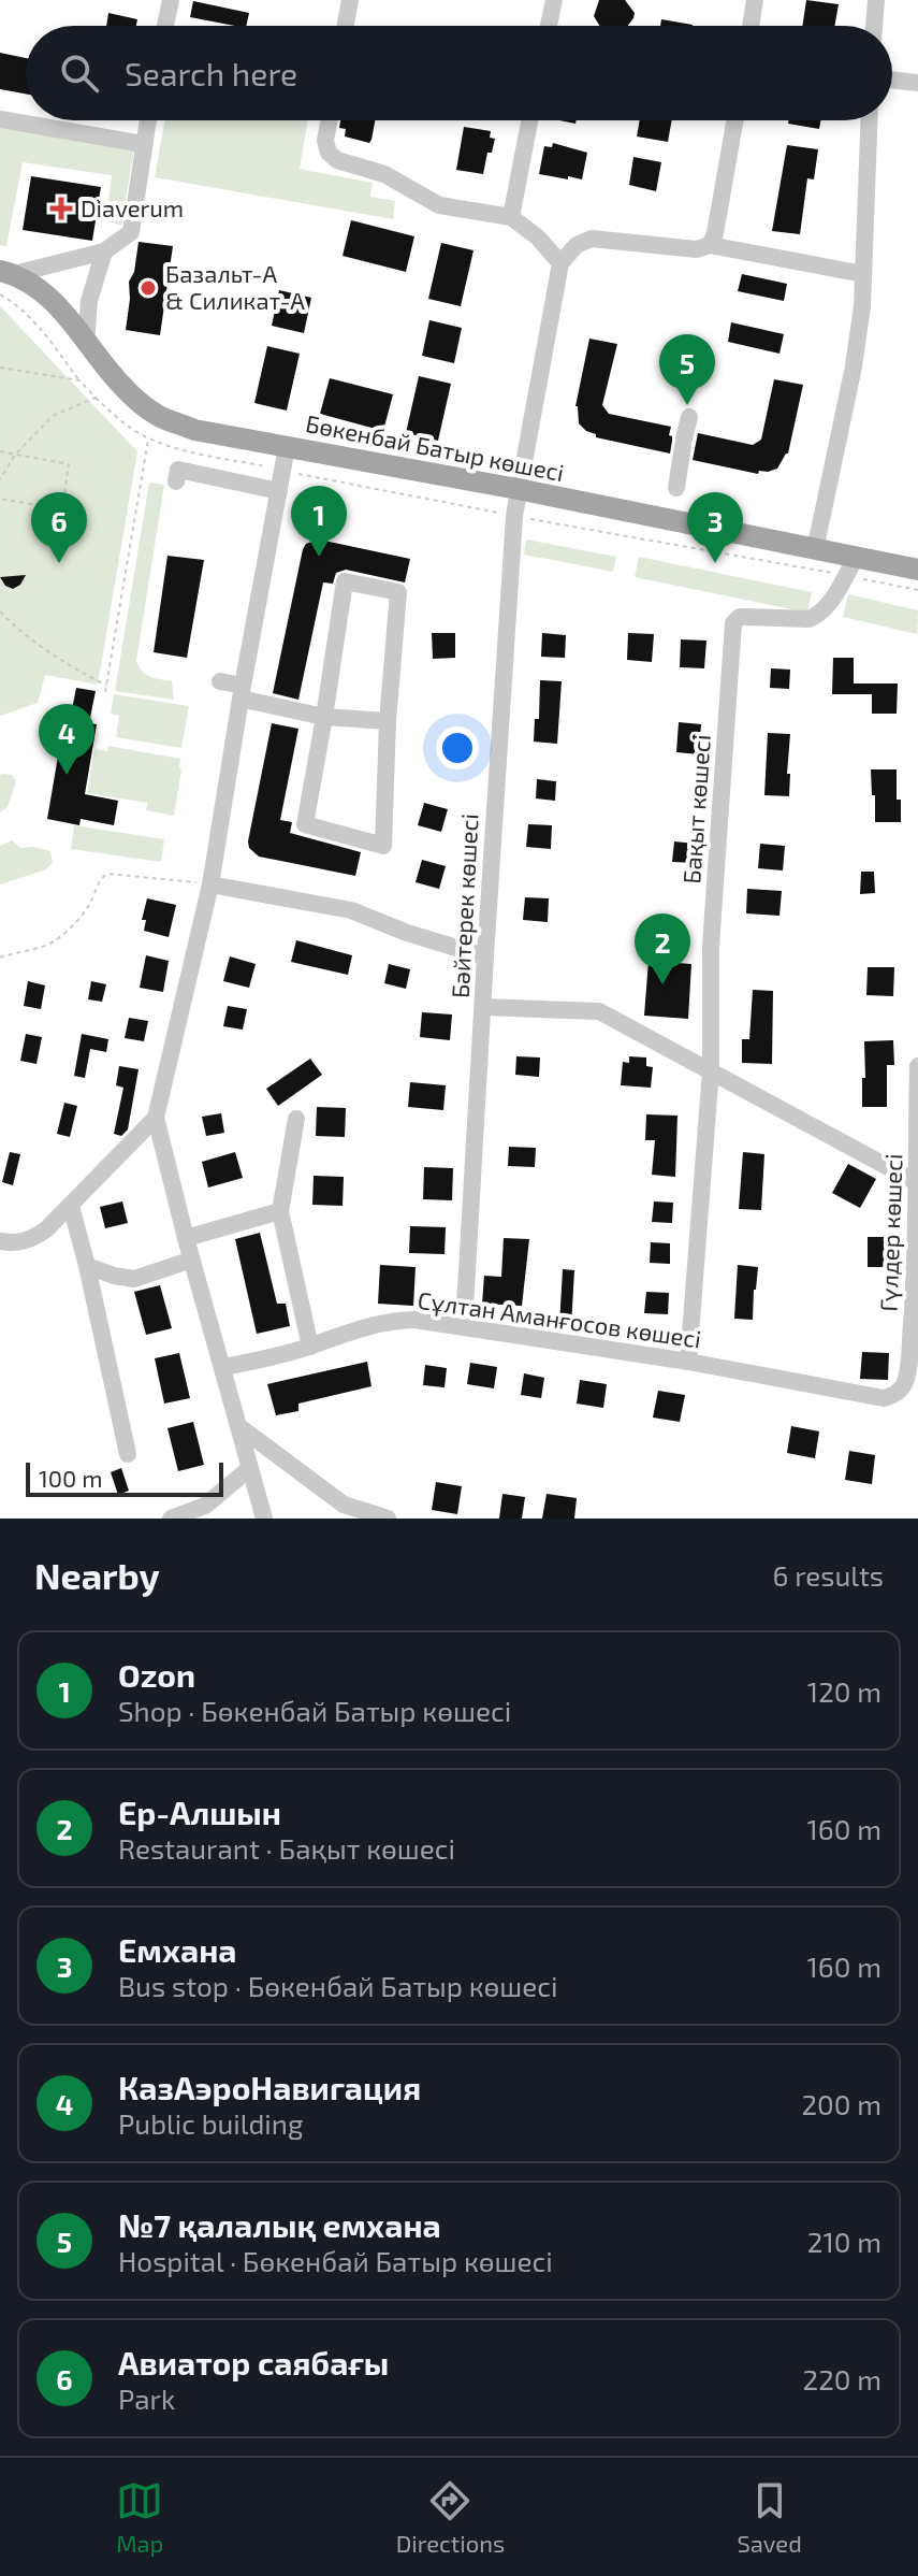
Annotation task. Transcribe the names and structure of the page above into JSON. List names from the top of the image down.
{
  "streets": {
    "main road": ["Бөкенбай Батыр көшесі"],
    "street": [
      "Бақыт көшесі",
      "Бәйтерек көшесі",
      "Гүлдер көшесі",
      "Сұлтан Аманғосов көшесі"
    ]
  },
  "crossings": [
    ["Бөкенбай Батыр көшесі", "Бақыт көшесі"],
    ["Бөкенбай Батыр көшесі", "Бәйтерек көшесі"],
    ["Бақыт көшесі", "Сұлтан Аманғосов көшесі"],
    ["Бәйтерек көшесі", "Сұлтан Аманғосов көшесі"],
    ["Гүлдер көшесі", "Сұлтан Аманғосов көшесі"]
  ],
  "places": {
    "health": ["Diaverum"],
    "other": ["Базальт-А & Силикат-А"]
  },
  "scale_bar": "100 m",
  "page": {
    "search": "Search here",
    "pins": [
      "5",
      "1",
      "3",
      "6",
      "4",
      "2"
    ],
    "scale": "100 m",
    "heading": ["Nearby", "6 results"],
    "list": [
      {
        "mark": "1",
        "name": "Ozon",
        "note": "Shop · Бөкенбай Батыр көшесі",
        "value": "120 m"
      },
      {
        "mark": "2",
        "name": "Ер-Алшын",
        "note": "Restaurant · Бақыт көшесі",
        "value": "160 m"
      },
      {
        "mark": "3",
        "name": "Емхана",
        "note": "Bus stop · Бөкенбай Батыр көшесі",
        "value": "160 m"
      },
      {
        "mark": "4",
        "name": "КазАэроНавигация",
        "note": "Public building",
        "value": "200 m"
      },
      {
        "mark": "5",
        "name": "№7 қалалық емхана",
        "note": "Hospital · Бөкенбай Батыр көшесі",
        "value": "210 m"
      },
      {
        "mark": "6",
        "name": "Авиатор саябағы",
        "note": "Park",
        "value": "220 m"
      }
    ],
    "nav": ["Map", "Directions", "Saved"]
  }
}
